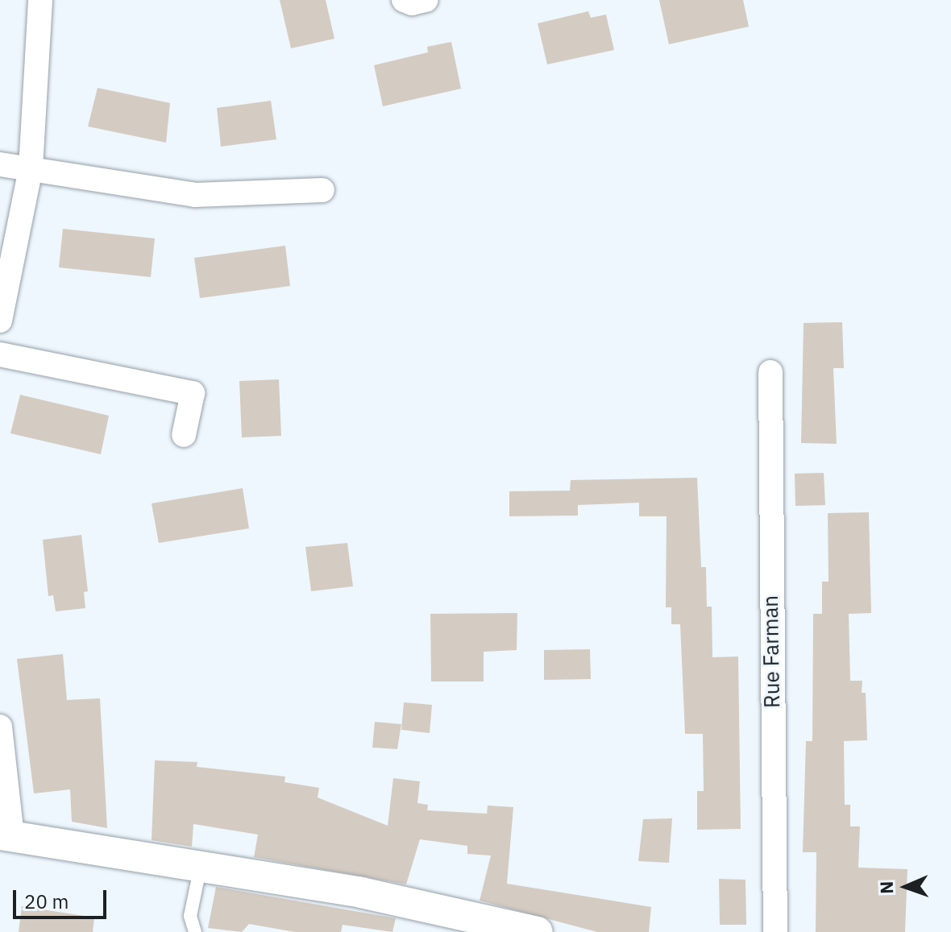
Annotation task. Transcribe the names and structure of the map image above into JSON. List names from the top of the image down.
{
  "streets": {
    "street": ["Rue Farman"]
  },
  "scale_bar": "20 m",
  "north": "left"
}
